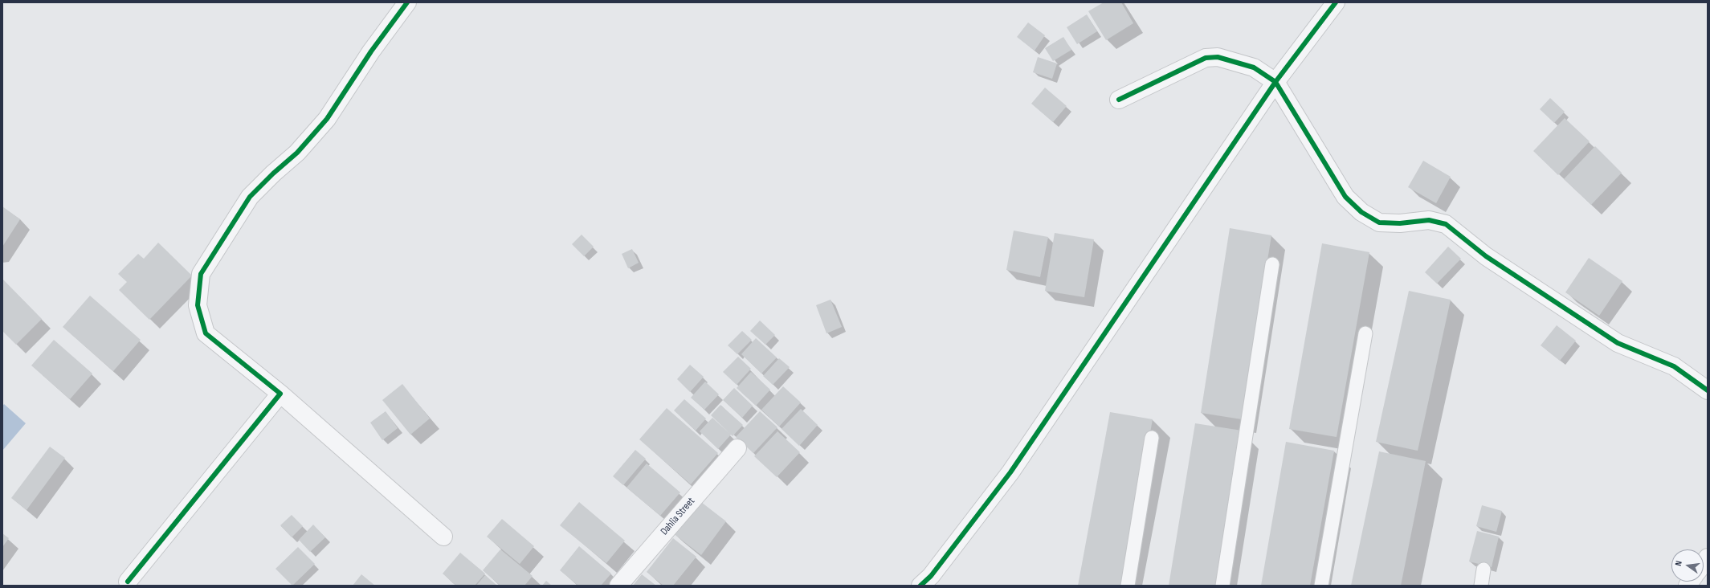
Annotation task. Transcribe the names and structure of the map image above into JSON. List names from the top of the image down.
{
  "streets": {
    "street": ["Dahlia Street"]
  },
  "north": "left"
}
